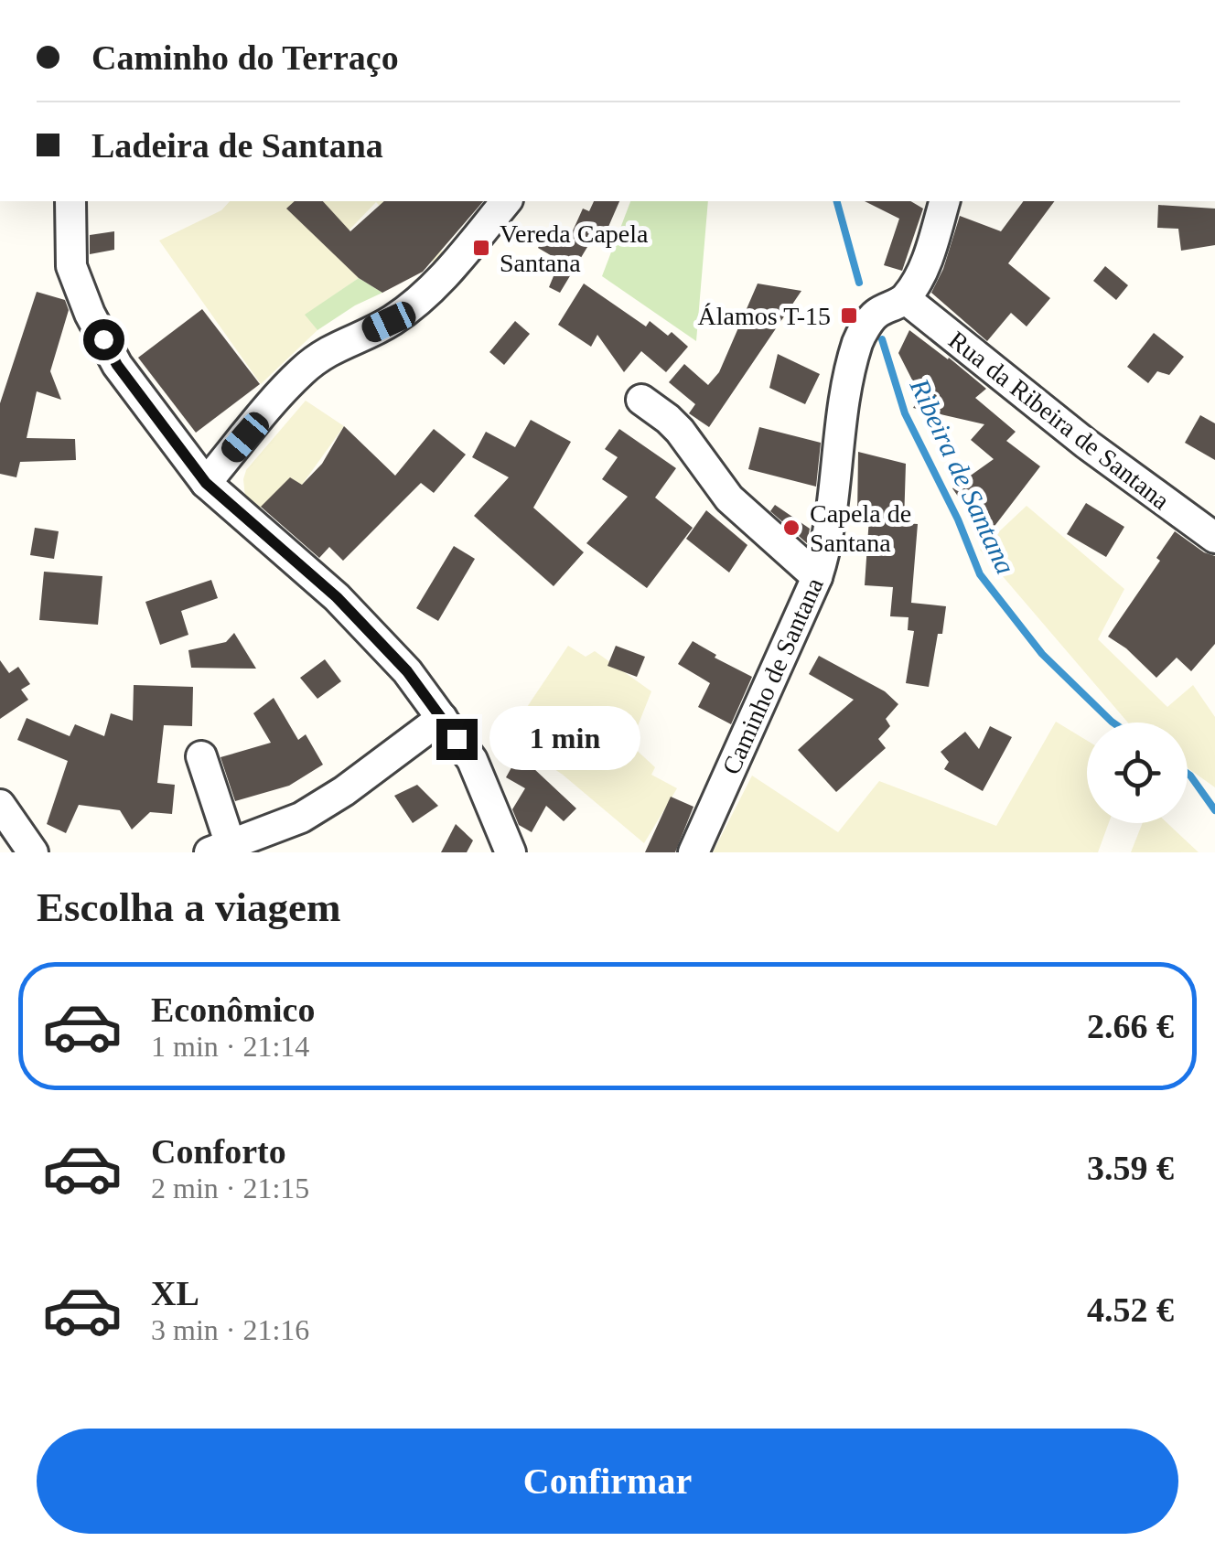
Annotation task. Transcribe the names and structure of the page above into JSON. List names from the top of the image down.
{
  "streets": {
    "street": ["Rua da Ribeira de Santana", "Caminho de Santana"]
  },
  "crossings": [
    ["Rua da Ribeira de Santana", "Caminho de Santana"]
  ],
  "water": ["Ribeira de Santana"],
  "places": {
    "transit": ["Vereda Capela Santana", "Álamos T-15"],
    "other": ["Capela de Santana"]
  },
  "page": {
    "banner": ["Caminho do Terraço", "Ladeira de Santana"],
    "bubble": "1 min",
    "heading": "Escolha a viagem",
    "list": [
      {
        "name": "Econômico",
        "note": "1 min · 21:14",
        "value": "2.66 €"
      },
      {
        "name": "Conforto",
        "note": "2 min · 21:15",
        "value": "3.59 €"
      },
      {
        "name": "XL",
        "note": "3 min · 21:16",
        "value": "4.52 €"
      }
    ],
    "buttons": "Confirmar"
  }
}
